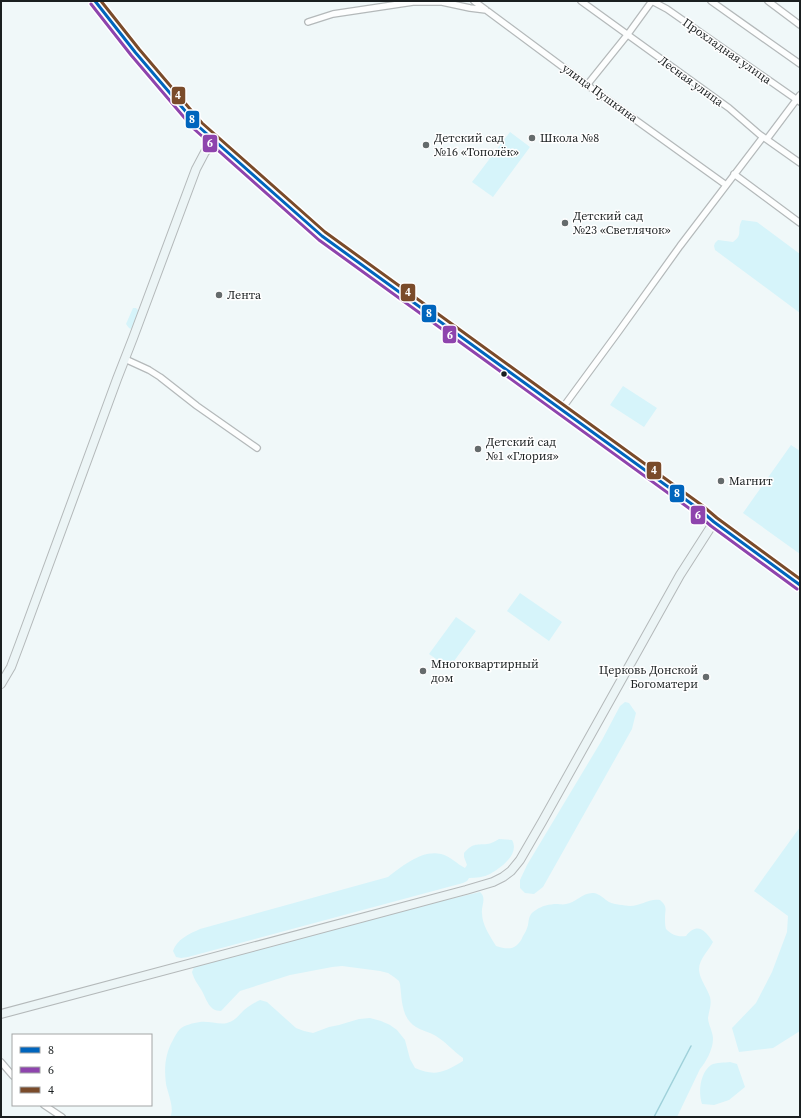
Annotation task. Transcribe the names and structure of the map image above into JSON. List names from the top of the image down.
{
  "streets": {
    "street": ["Прохладная улица", "Лесная улица", "улица Пушкина"]
  },
  "places": [
    "Школа №8",
    "Детский сад №16 «Тополёк»",
    "Детский сад №23 «Светлячок»",
    "Лента",
    "Детский сад №1 «Глория»",
    "Магнит",
    "Многоквартирный дом",
    "Церковь Донской Богоматери"
  ],
  "lines": ["transit line 8", "transit line 4", "transit line 6"],
  "legend": ["8", "6", "4"]
}
